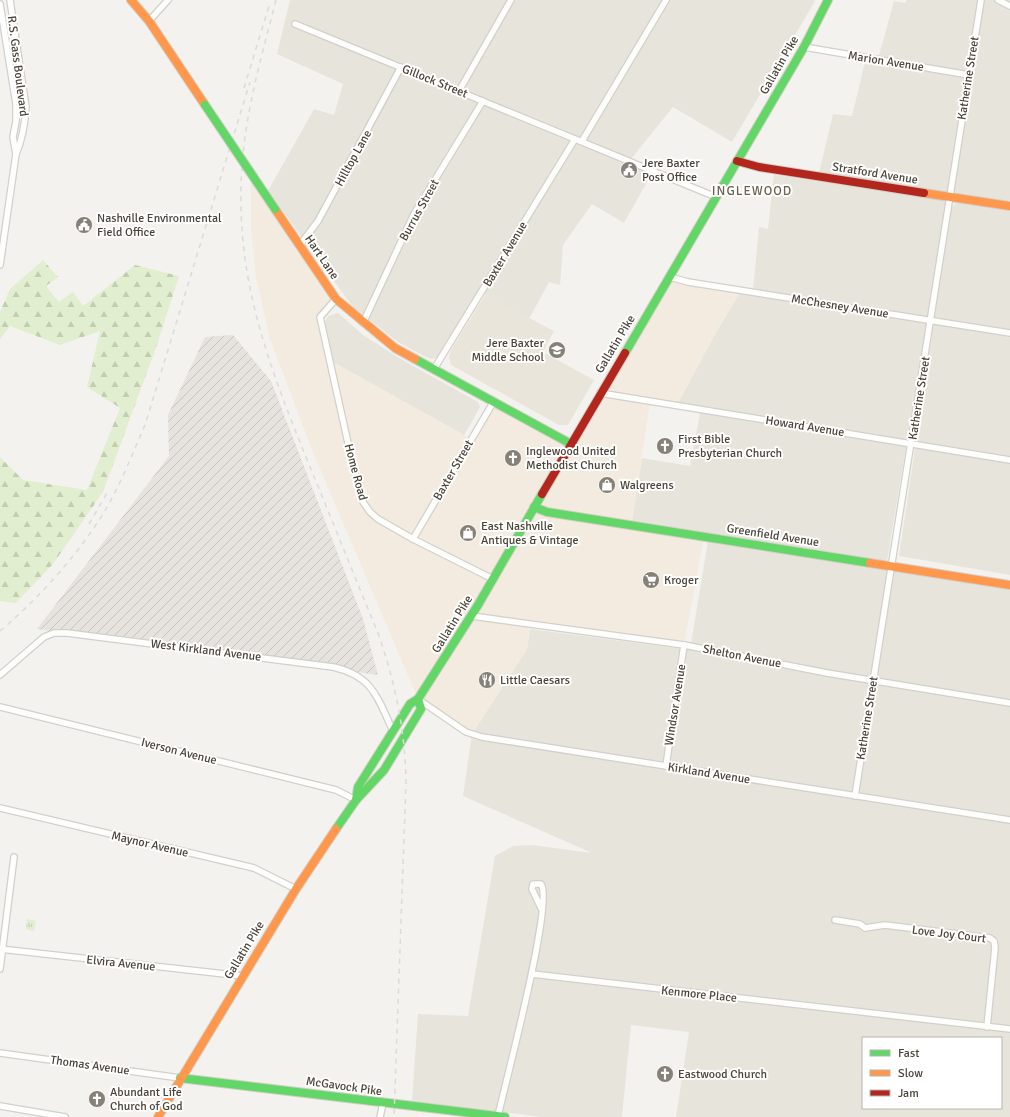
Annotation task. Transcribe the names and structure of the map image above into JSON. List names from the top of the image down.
{
  "streets": {
    "main road": [
      "Gallatin Pike",
      "Stratford Avenue",
      "Hart Lane",
      "Greenfield Avenue",
      "McGavock Pike"
    ],
    "street": [
      "Marion Avenue",
      "R.S. Gass Boulevard",
      "Katherine Street",
      "Gillock Street",
      "Hilltop Lane",
      "Burrus Street",
      "Baxter Avenue",
      "McChesney Avenue",
      "Howard Avenue",
      "Baxter Street",
      "Home Road",
      "West Kirkland Avenue",
      "Shelton Avenue",
      "Windsor Avenue",
      "Iverson Avenue",
      "Kirkland Avenue",
      "Maynor Avenue",
      "Love Joy Court",
      "Elvira Avenue",
      "Kenmore Place",
      "Thomas Avenue"
    ]
  },
  "crossings": [
    ["Marion Avenue", "Gallatin Pike"],
    ["Marion Avenue", "Katherine Street"],
    ["Gallatin Pike", "Stratford Avenue"],
    ["Gallatin Pike", "Hart Lane"],
    ["Gallatin Pike", "McChesney Avenue"],
    ["Gallatin Pike", "Howard Avenue"],
    ["Gallatin Pike", "Home Road"],
    ["Gallatin Pike", "Greenfield Avenue"],
    ["Gallatin Pike", "West Kirkland Avenue"],
    ["Gallatin Pike", "Shelton Avenue"],
    ["Gallatin Pike", "Iverson Avenue"],
    ["Gallatin Pike", "Kirkland Avenue"],
    ["Gallatin Pike", "Maynor Avenue"],
    ["Gallatin Pike", "Elvira Avenue"],
    ["Gallatin Pike", "Thomas Avenue"],
    ["Gallatin Pike", "McGavock Pike"],
    ["Katherine Street", "Stratford Avenue"],
    ["Katherine Street", "McChesney Avenue"],
    ["Katherine Street", "Howard Avenue"],
    ["Katherine Street", "Greenfield Avenue"],
    ["Katherine Street", "Shelton Avenue"],
    ["Katherine Street", "Kirkland Avenue"],
    ["Gillock Street", "Hilltop Lane"],
    ["Gillock Street", "Burrus Street"],
    ["Gillock Street", "Baxter Avenue"],
    ["Hilltop Lane", "Hart Lane"],
    ["Burrus Street", "Hart Lane"],
    ["Baxter Avenue", "Hart Lane"],
    ["Hart Lane", "Baxter Street"],
    ["Hart Lane", "Home Road"],
    ["Baxter Street", "Home Road"],
    ["Shelton Avenue", "Windsor Avenue"],
    ["Windsor Avenue", "Kirkland Avenue"],
    ["Love Joy Court", "Kenmore Place"],
    ["Thomas Avenue", "McGavock Pike"]
  ],
  "districts": ["INGLEWOOD"],
  "places": {
    "public building": ["Jere Baxter Post Office", "Nashville Environmental Field Office"],
    "school or university": ["Jere Baxter Middle School"],
    "church": [
      "First Bible Presbyterian Church",
      "Inglewood United Methodist Church",
      "Eastwood Church",
      "Abundant Life Church of God"
    ],
    "shop": ["Walgreens", "East Nashville Antiques & Vintage"],
    "supermarket": ["Kroger"],
    "restaurant": ["Little Caesars"]
  },
  "legend": ["Fast", "Slow", "Jam"]
}
